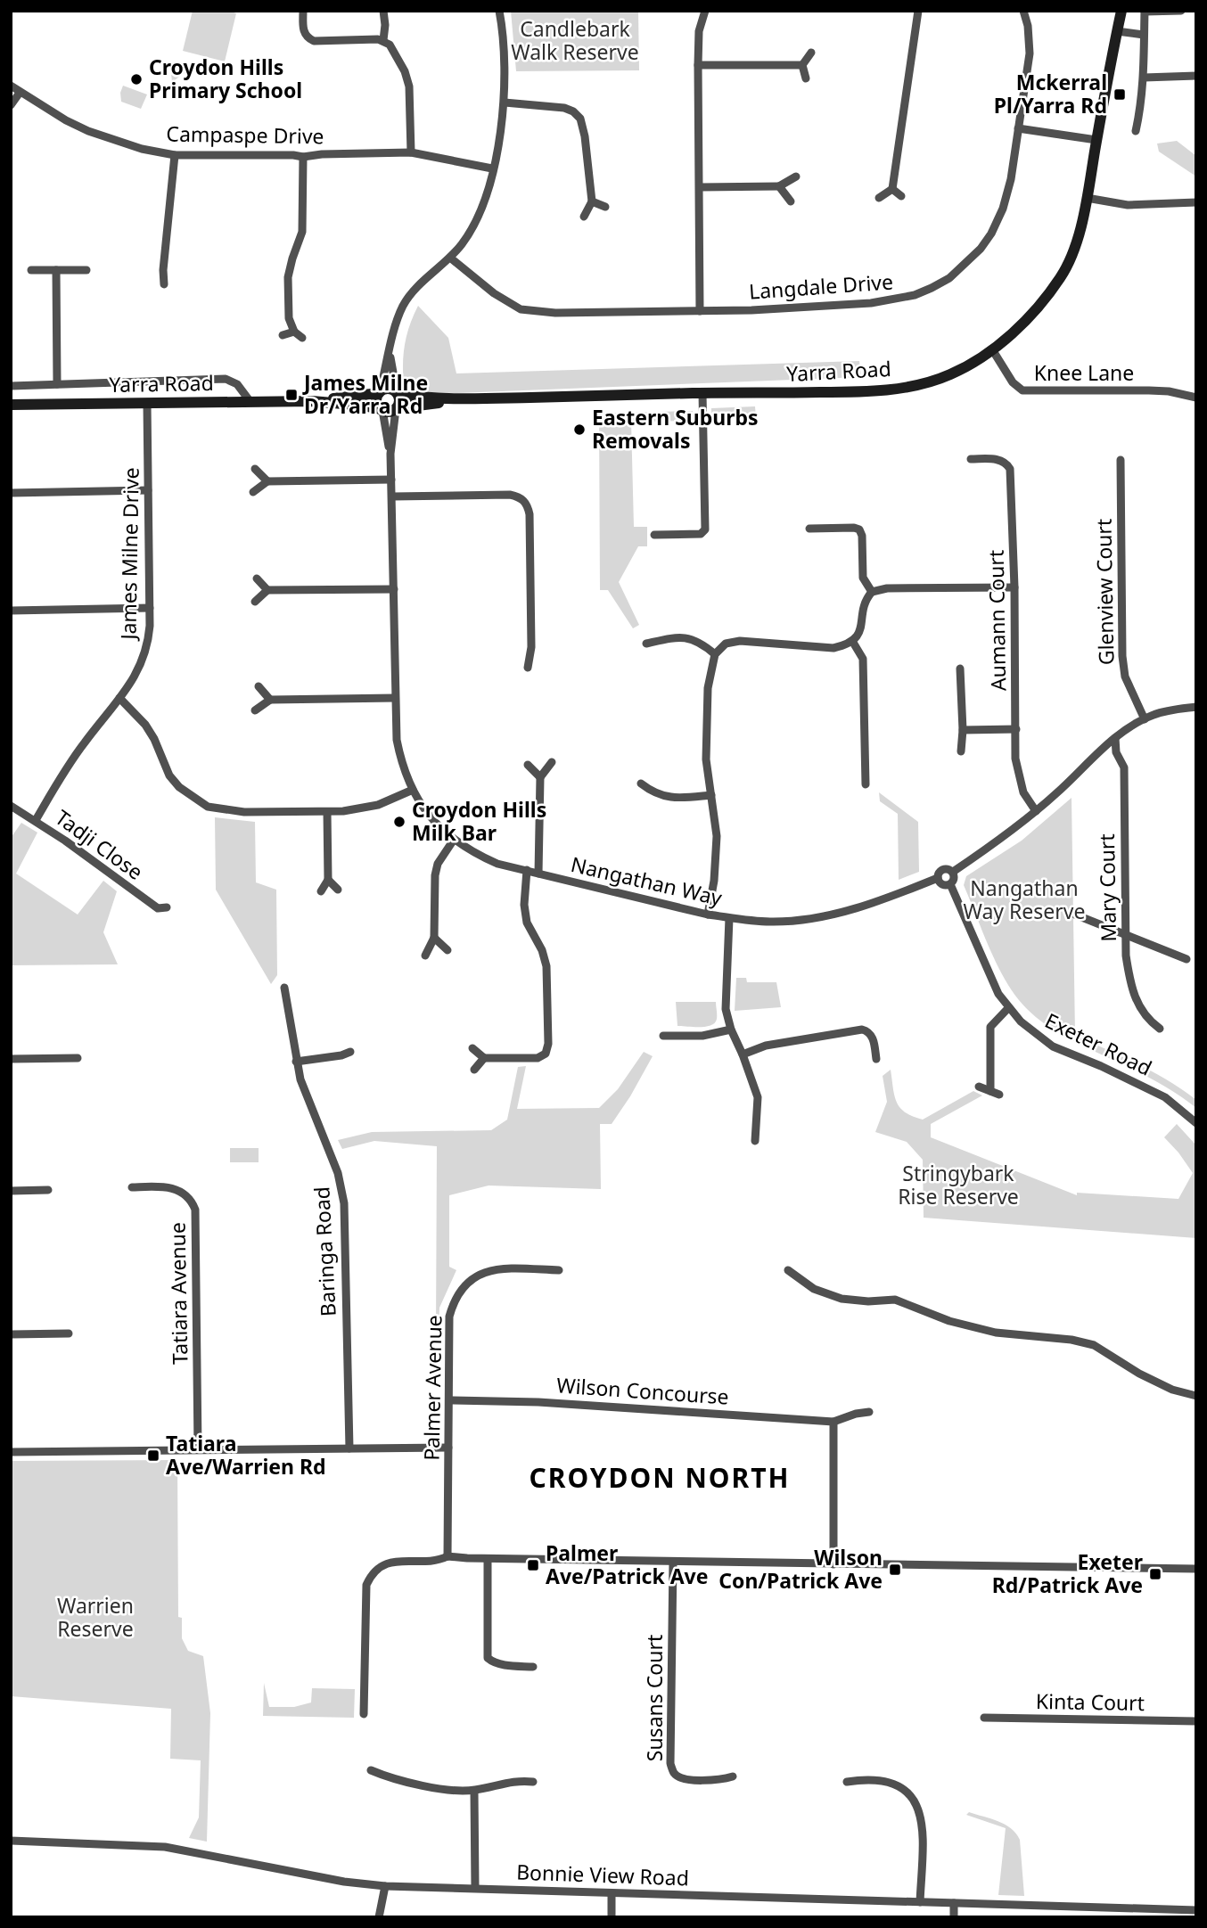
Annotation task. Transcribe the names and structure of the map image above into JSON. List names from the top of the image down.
{
  "streets": {
    "main road": ["Yarra Road"],
    "street": [
      "Campaspe Drive",
      "Langdale Drive",
      "Knee Lane",
      "James Milne Drive",
      "Glenview Court",
      "Aumann Court",
      "Tadji Close",
      "Nangathan Way",
      "Mary Court",
      "Exeter Road",
      "Baringa Road",
      "Tatiara Avenue",
      "Palmer Avenue",
      "Wilson Concourse",
      "Susans Court",
      "Kinta Court",
      "Bonnie View Road"
    ]
  },
  "crossings": [
    ["Yarra Road", "Knee Lane"],
    ["Yarra Road", "James Milne Drive"],
    ["Yarra Road", "Nangathan Way"],
    ["James Milne Drive", "Tadji Close"],
    ["Nangathan Way", "Exeter Road"],
    ["Palmer Avenue", "Wilson Concourse"]
  ],
  "districts": ["CROYDON NORTH"],
  "parks": [
    "Candlebark Walk Reserve",
    "Nangathan Way Reserve",
    "Stringybark Rise Reserve",
    "Warrien Reserve"
  ],
  "places": {
    "other": ["Croydon Hills Primary School", "Eastern Suburbs Removals", "Croydon Hills Milk Bar"],
    "transit": [
      "Mckerral Pl/Yarra Rd",
      "James Milne Dr/Yarra Rd",
      "Tatiara Ave/Warrien Rd",
      "Palmer Ave/Patrick Ave",
      "Wilson Con/Patrick Ave",
      "Exeter Rd/Patrick Ave"
    ]
  }
}
